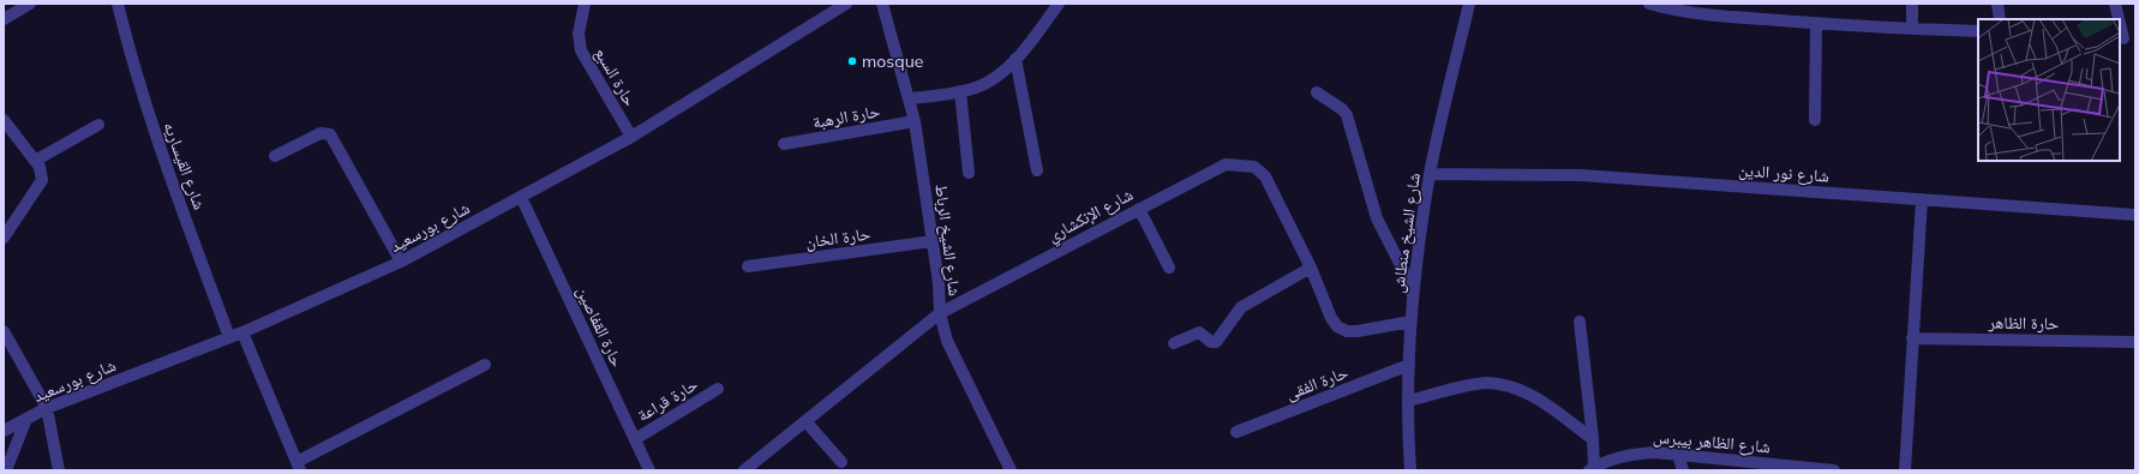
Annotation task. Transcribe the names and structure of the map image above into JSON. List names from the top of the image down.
{
  "streets": {
    "street": [
      "حارة السبع",
      "حارة الرهبة",
      "شارع القيساريه",
      "شارع نور الدين",
      "شارع الإنكشاري",
      "شارع بورسعيد",
      "شارع الشيخ منطاش",
      "حارة الخان",
      "شارع الشيخ الرباط",
      "حارة الظاهر",
      "حارة القفاصين",
      "حارة الفقى",
      "حارة قراعة",
      "شارع الظاهر بيبرس"
    ]
  },
  "crossings": [
    ["حارة السبع", "شارع بورسعيد"],
    ["حارة الرهبة", "شارع الشيخ الرباط"],
    ["شارع القيساريه", "شارع بورسعيد"],
    ["شارع نور الدين", "شارع الشيخ منطاش"],
    ["شارع الإنكشاري", "شارع الشيخ منطاش"],
    ["شارع الإنكشاري", "شارع الشيخ الرباط"],
    ["شارع بورسعيد", "حارة القفاصين"],
    ["شارع الشيخ منطاش", "حارة الفقى"],
    ["حارة الخان", "شارع الشيخ الرباط"],
    ["حارة القفاصين", "حارة قراعة"]
  ],
  "places": ["mosque"]
}
